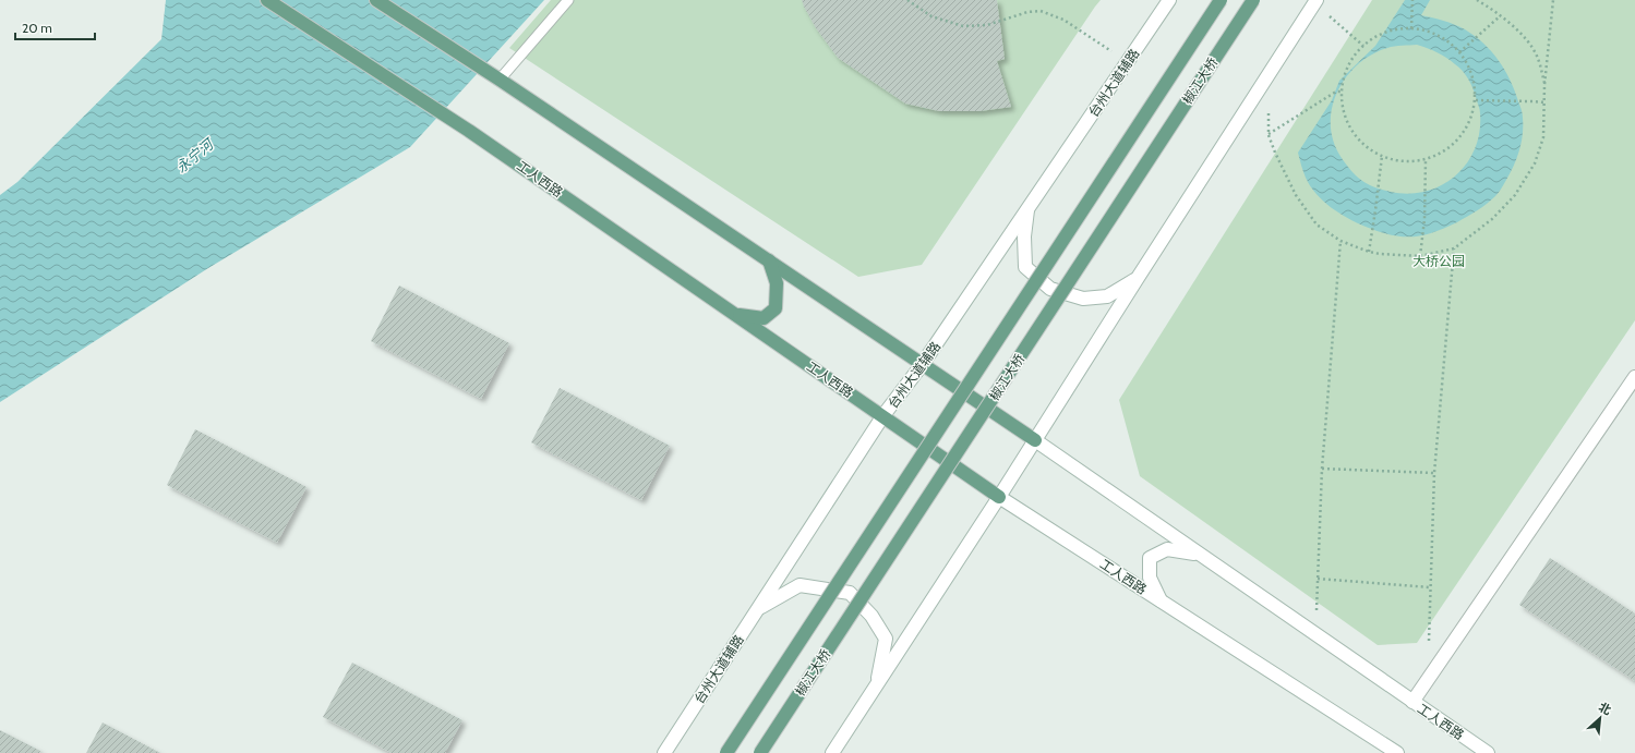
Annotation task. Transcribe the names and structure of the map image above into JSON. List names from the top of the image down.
{
  "streets": {
    "main road": ["椒江大桥", "台州大道辅路", "工人西路"]
  },
  "crossings": [
    ["台州大道辅路", "工人西路"]
  ],
  "water": ["永宁河"],
  "parks": ["大桥公园"],
  "scale_bar": "20 m",
  "north": "top right"
}
